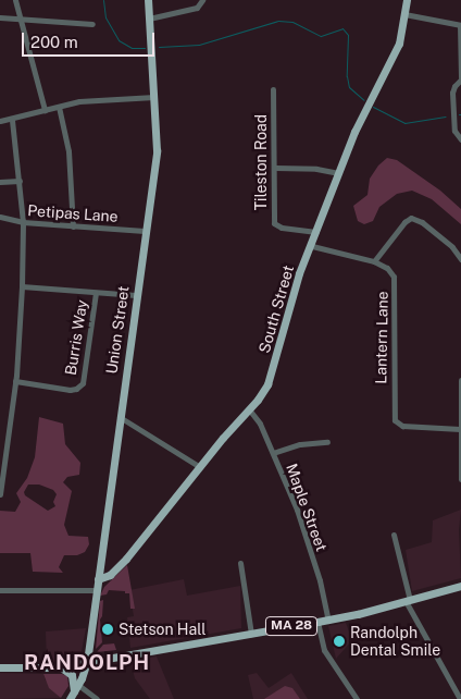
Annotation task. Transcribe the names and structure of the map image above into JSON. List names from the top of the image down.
{
  "streets": {
    "main road": ["South Street", "Union Street", "MA 28"],
    "street": [
      "Tileston Road",
      "Petipas Lane",
      "Burris Way",
      "Lantern Lane",
      "Maple Street"
    ]
  },
  "crossings": [
    ["Tileston Road", "South Street"],
    ["Petipas Lane", "Union Street"],
    ["South Street", "Union Street"],
    ["South Street", "Lantern Lane"],
    ["South Street", "Maple Street"],
    ["Union Street", "MA 28"],
    ["Maple Street", "MA 28"]
  ],
  "districts": ["RANDOLPH"],
  "places": ["Stetson Hall", "Randolph Dental Smile"],
  "scale_bar": "200 m"
}
